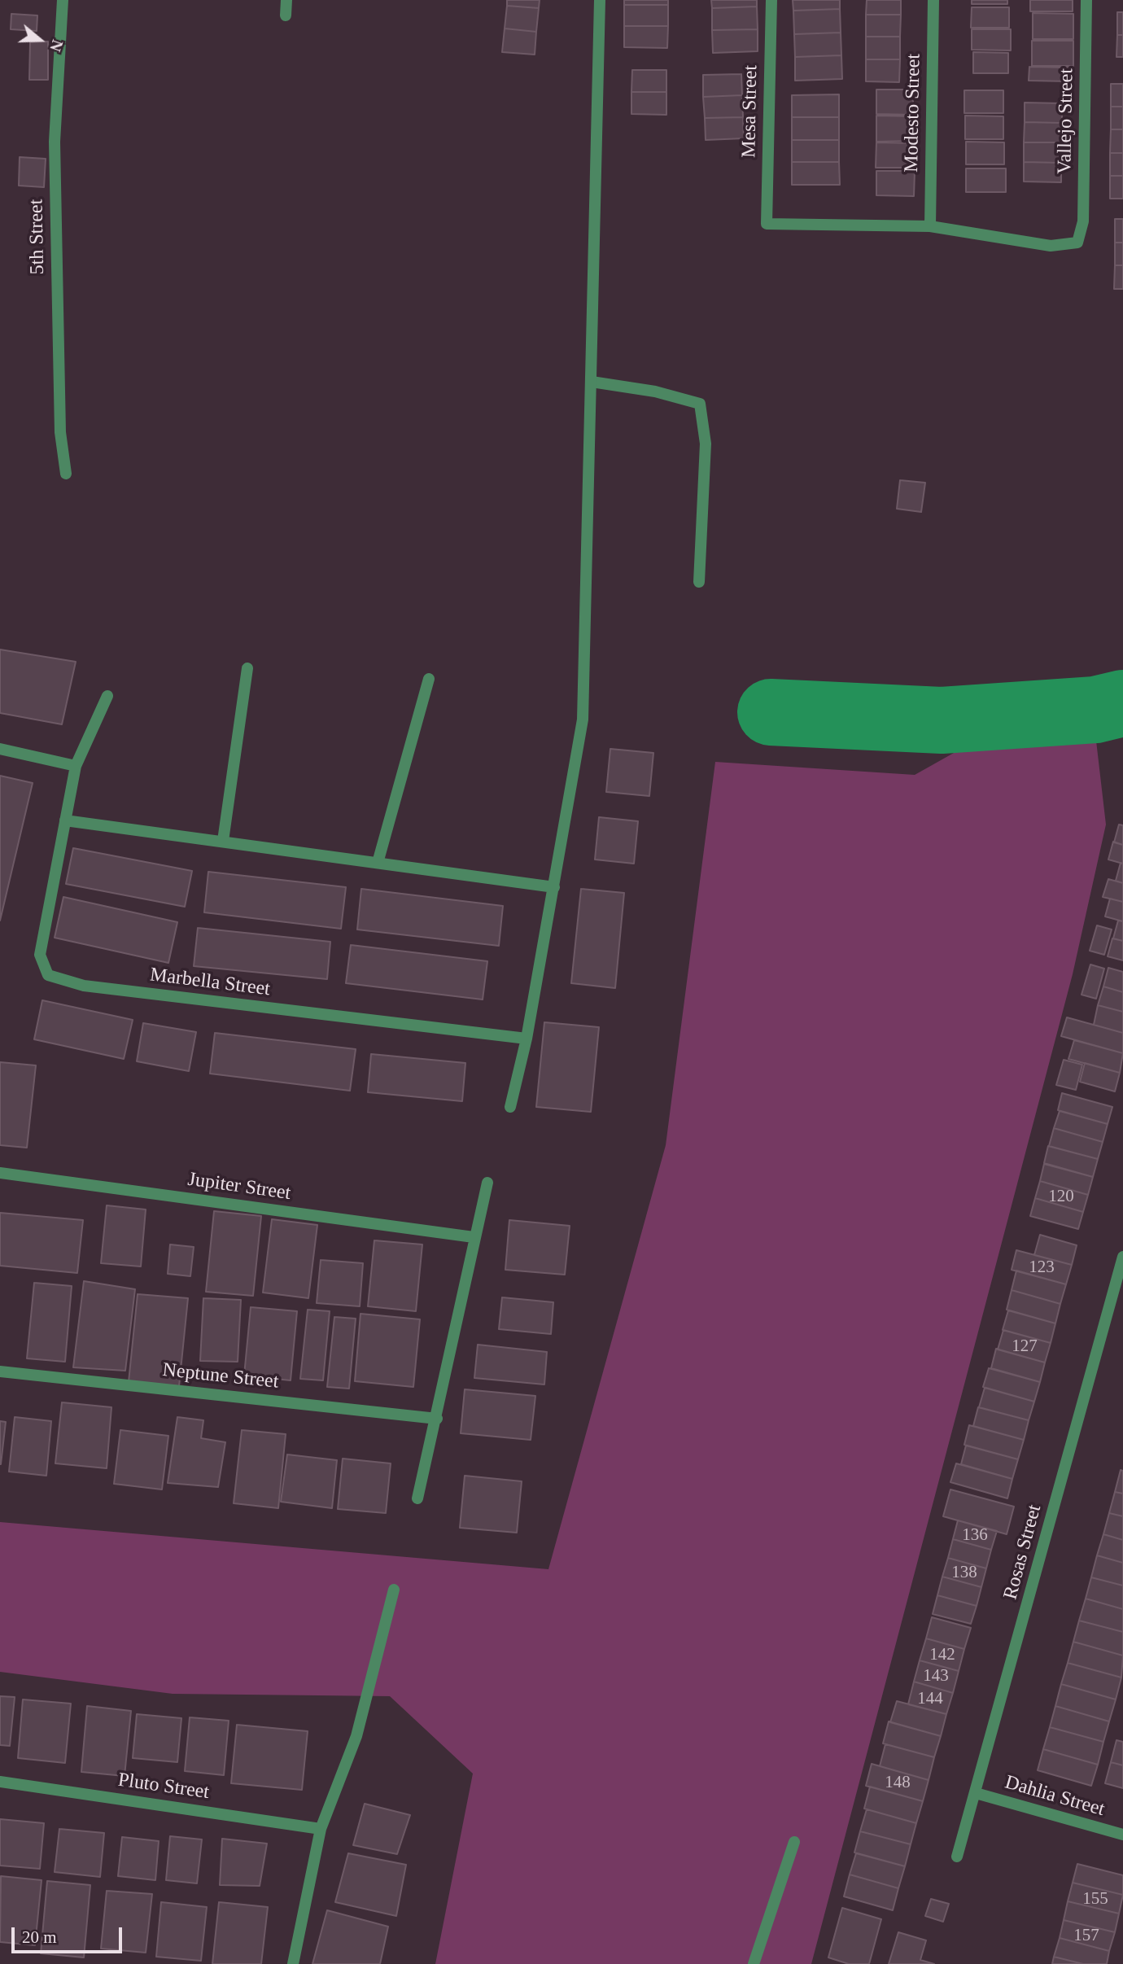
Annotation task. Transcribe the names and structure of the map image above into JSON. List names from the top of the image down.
{
  "streets": {
    "street": [
      "Mesa Street",
      "Modesto Street",
      "Vallejo Street",
      "5th Street",
      "Marbella Street",
      "Jupiter Street",
      "Neptune Street",
      "Rosas Street",
      "Pluto Street",
      "Dahlia Street"
    ]
  },
  "crossings": [
    ["Mesa Street", "Modesto Street"],
    ["Mesa Street", "Vallejo Street"],
    ["Modesto Street", "Vallejo Street"],
    ["Rosas Street", "Dahlia Street"]
  ],
  "house_numbers": [
    "120",
    "123",
    "127",
    "136",
    "138",
    "142",
    "143",
    "144",
    "148",
    "155",
    "157"
  ],
  "scale_bar": "20 m",
  "north": "right"
}
